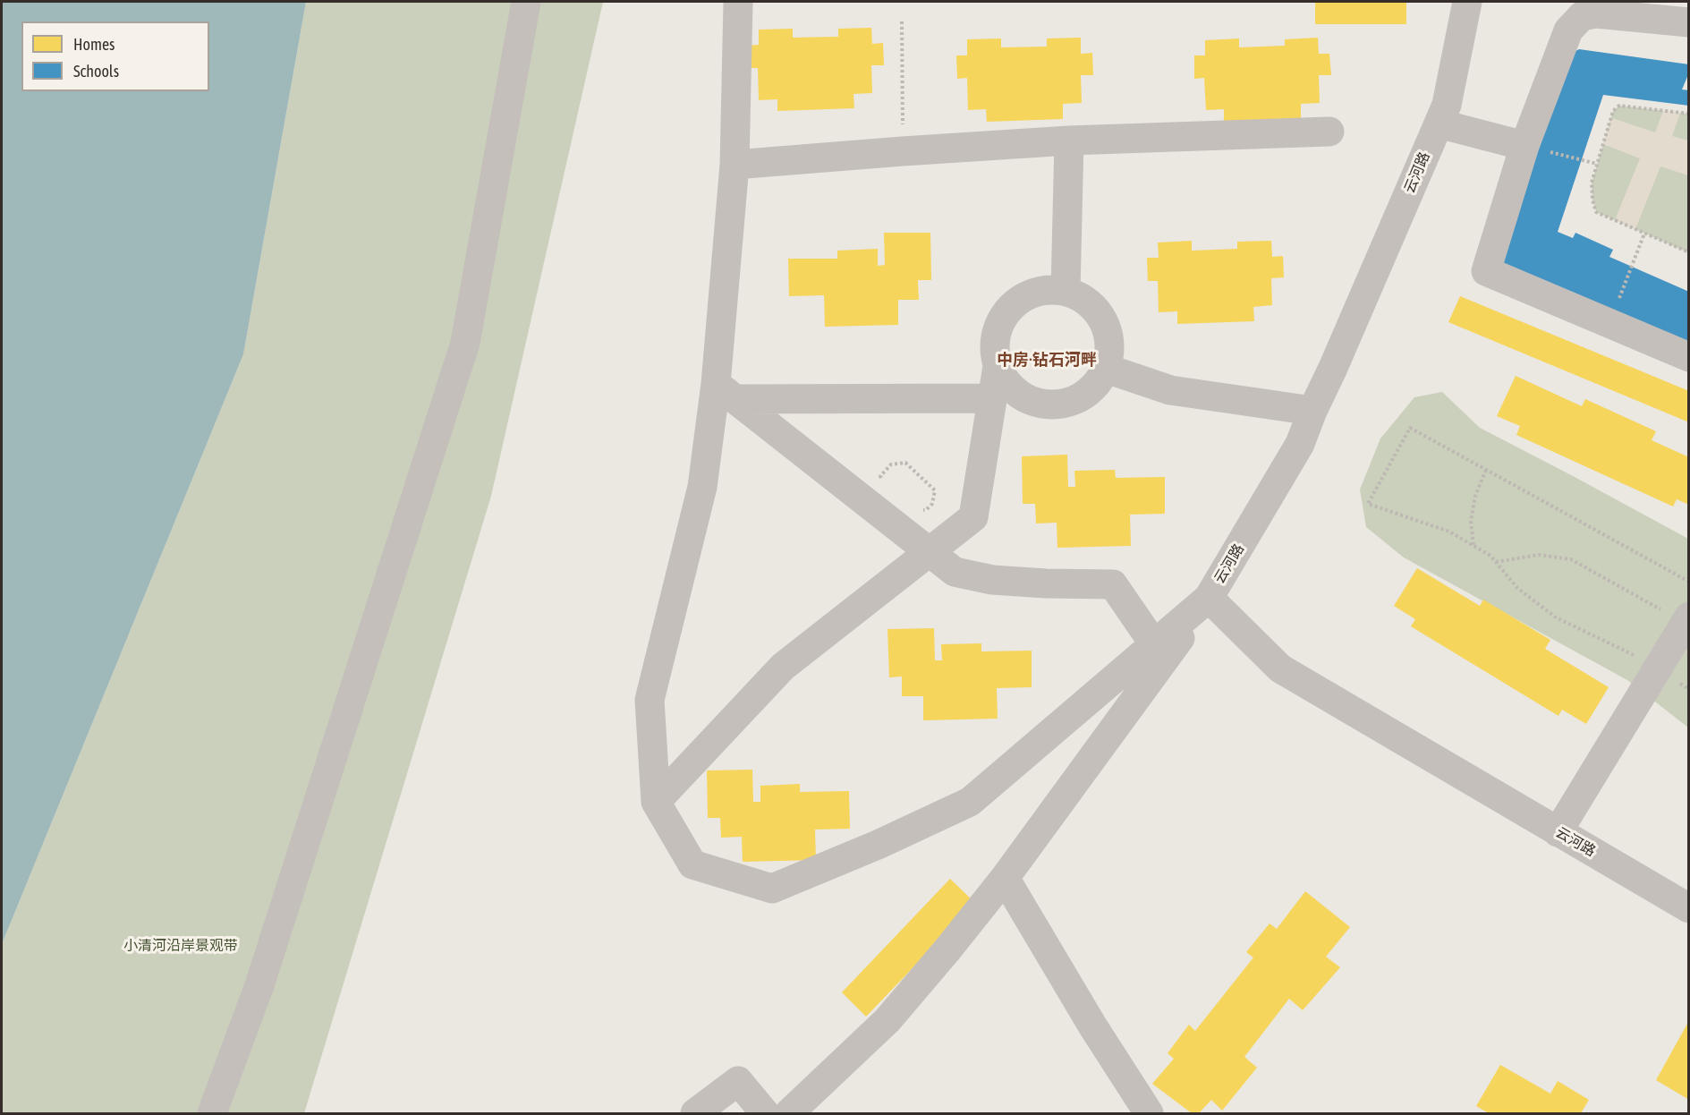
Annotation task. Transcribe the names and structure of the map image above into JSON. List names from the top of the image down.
{
  "streets": {
    "street": ["云河路"]
  },
  "districts": ["中房·钻石河畔"],
  "parks": ["小清河沿岸景观带"],
  "legend": ["Homes", "Schools"]
}
